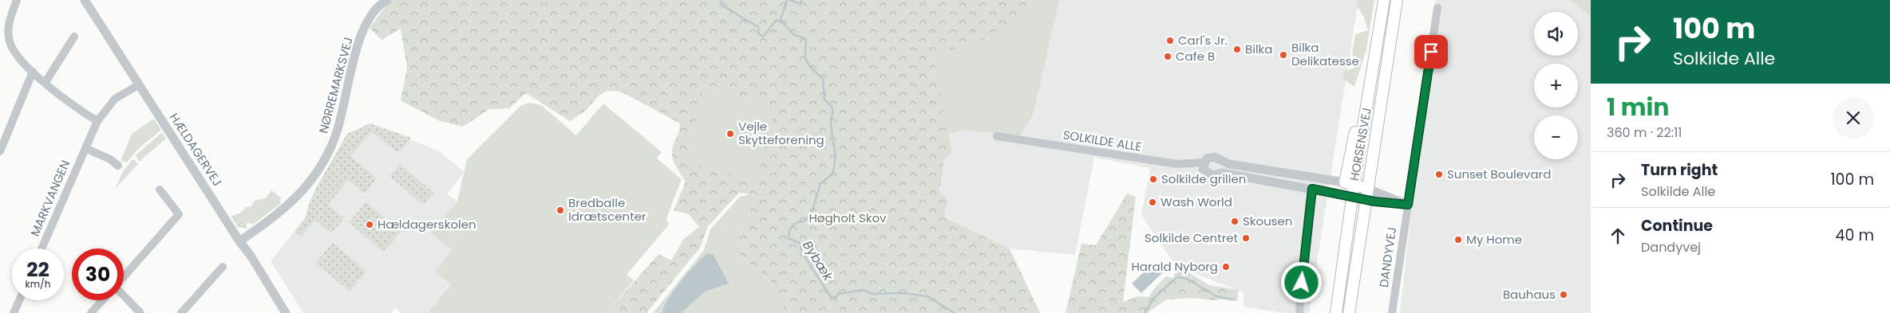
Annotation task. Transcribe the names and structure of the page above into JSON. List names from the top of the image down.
{
  "streets": {
    "main road": ["HORSENSVEJ"],
    "street": [
      "NØRREMARKSVEJ",
      "SOLKILDE ALLE",
      "HÆLDAGERVEJ",
      "MARKVANGEN",
      "DANDYVEJ"
    ]
  },
  "crossings": [
    ["NØRREMARKSVEJ", "HÆLDAGERVEJ"],
    ["SOLKILDE ALLE", "HORSENSVEJ"],
    ["HÆLDAGERVEJ", "MARKVANGEN"]
  ],
  "water": ["Bybæk"],
  "parks": ["Høgholt Skov"],
  "places": [
    "Carl's Jr.",
    "Bilka",
    "Bilka Delikatesse",
    "Cafe B",
    "Vejle Skytteforening",
    "Sunset Boulevard",
    "Solkilde grillen",
    "Wash World",
    "Bredballe Idrætscenter",
    "Skousen",
    "Hældagerskolen",
    "Solkilde Centret",
    "My Home",
    "Harald Nyborg",
    "Bauhaus"
  ],
  "page": {
    "turn": ["100 m", "Solkilde Alle"],
    "map_buttons": ["+", "−"],
    "heading": ["1 min", "360 m · 22:11"],
    "list": [
      {
        "name": "Turn right",
        "note": "Solkilde Alle",
        "value": "100 m"
      },
      {
        "name": "Continue",
        "note": "Dandyvej",
        "value": "40 m"
      }
    ],
    "speed": "22 km/h",
    "limit": "30"
  }
}
